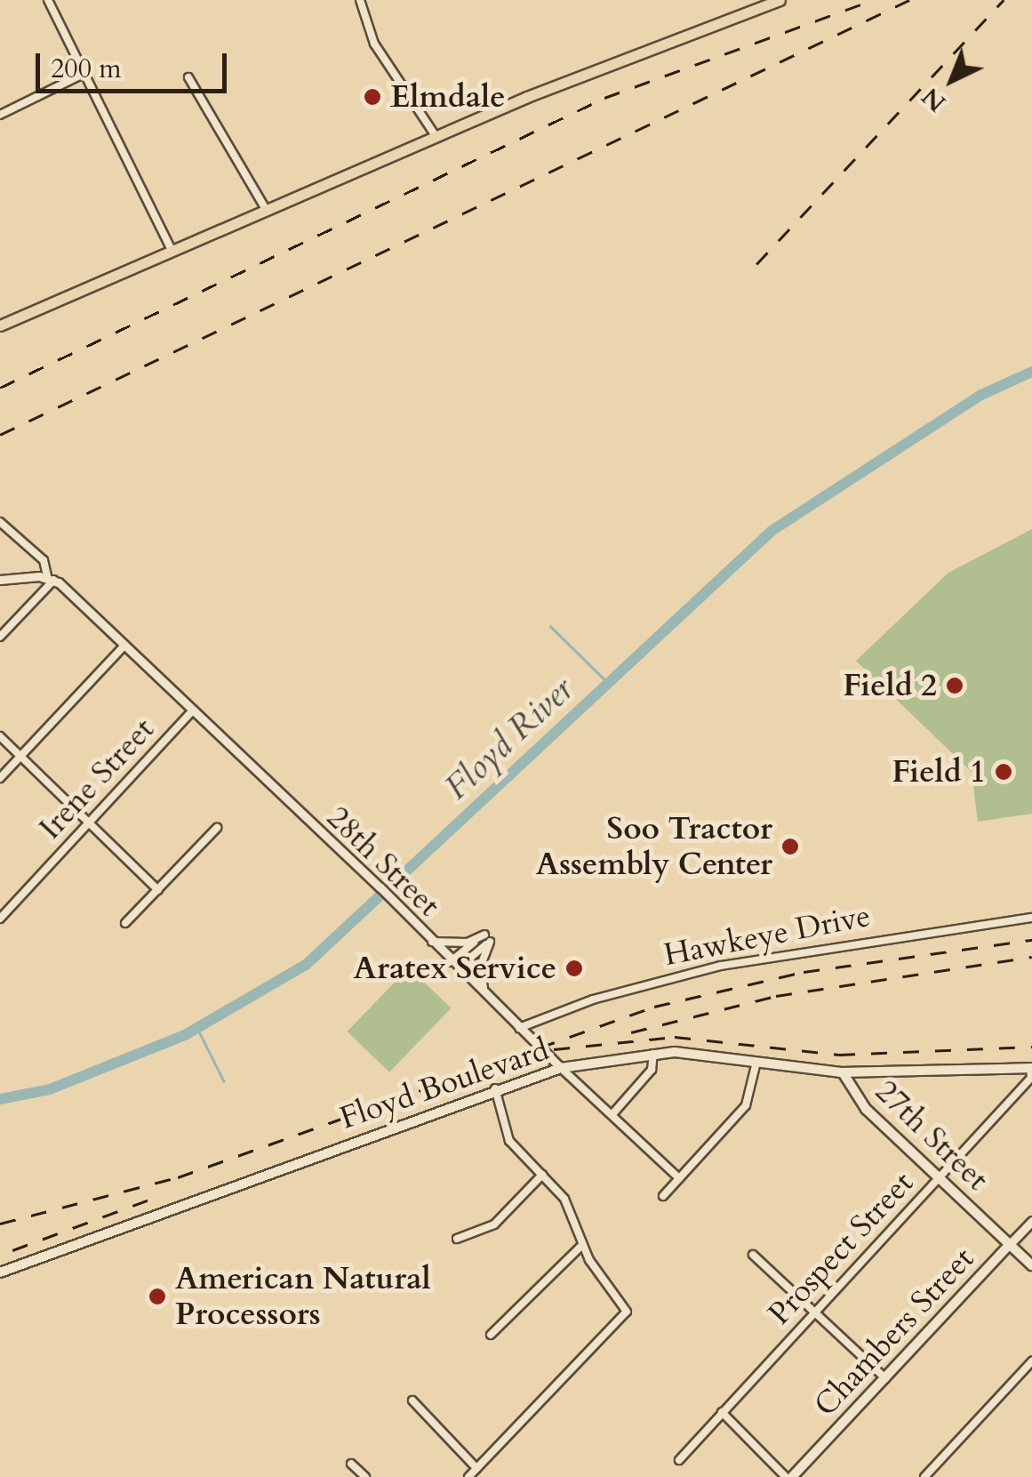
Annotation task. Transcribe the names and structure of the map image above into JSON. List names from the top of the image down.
{
  "streets": {
    "main road": ["Floyd Boulevard", "27th Street", "Chambers Street"],
    "street": [
      "Irene Street",
      "28th Street",
      "Hawkeye Drive",
      "Prospect Street"
    ]
  },
  "crossings": [
    ["Irene Street", "28th Street"],
    ["28th Street", "Hawkeye Drive"],
    ["28th Street", "Floyd Boulevard"],
    ["Floyd Boulevard", "27th Street"],
    ["Floyd Boulevard", "Prospect Street"],
    ["27th Street", "Prospect Street"],
    ["27th Street", "Chambers Street"]
  ],
  "water": ["Floyd River"],
  "places": [
    "Elmdale",
    "Field 2",
    "Field 1",
    "Soo Tractor Assembly Center",
    "Aratex Service",
    "American Natural Processors"
  ],
  "scale_bar": "200 m",
  "north": "bottom left"
}
